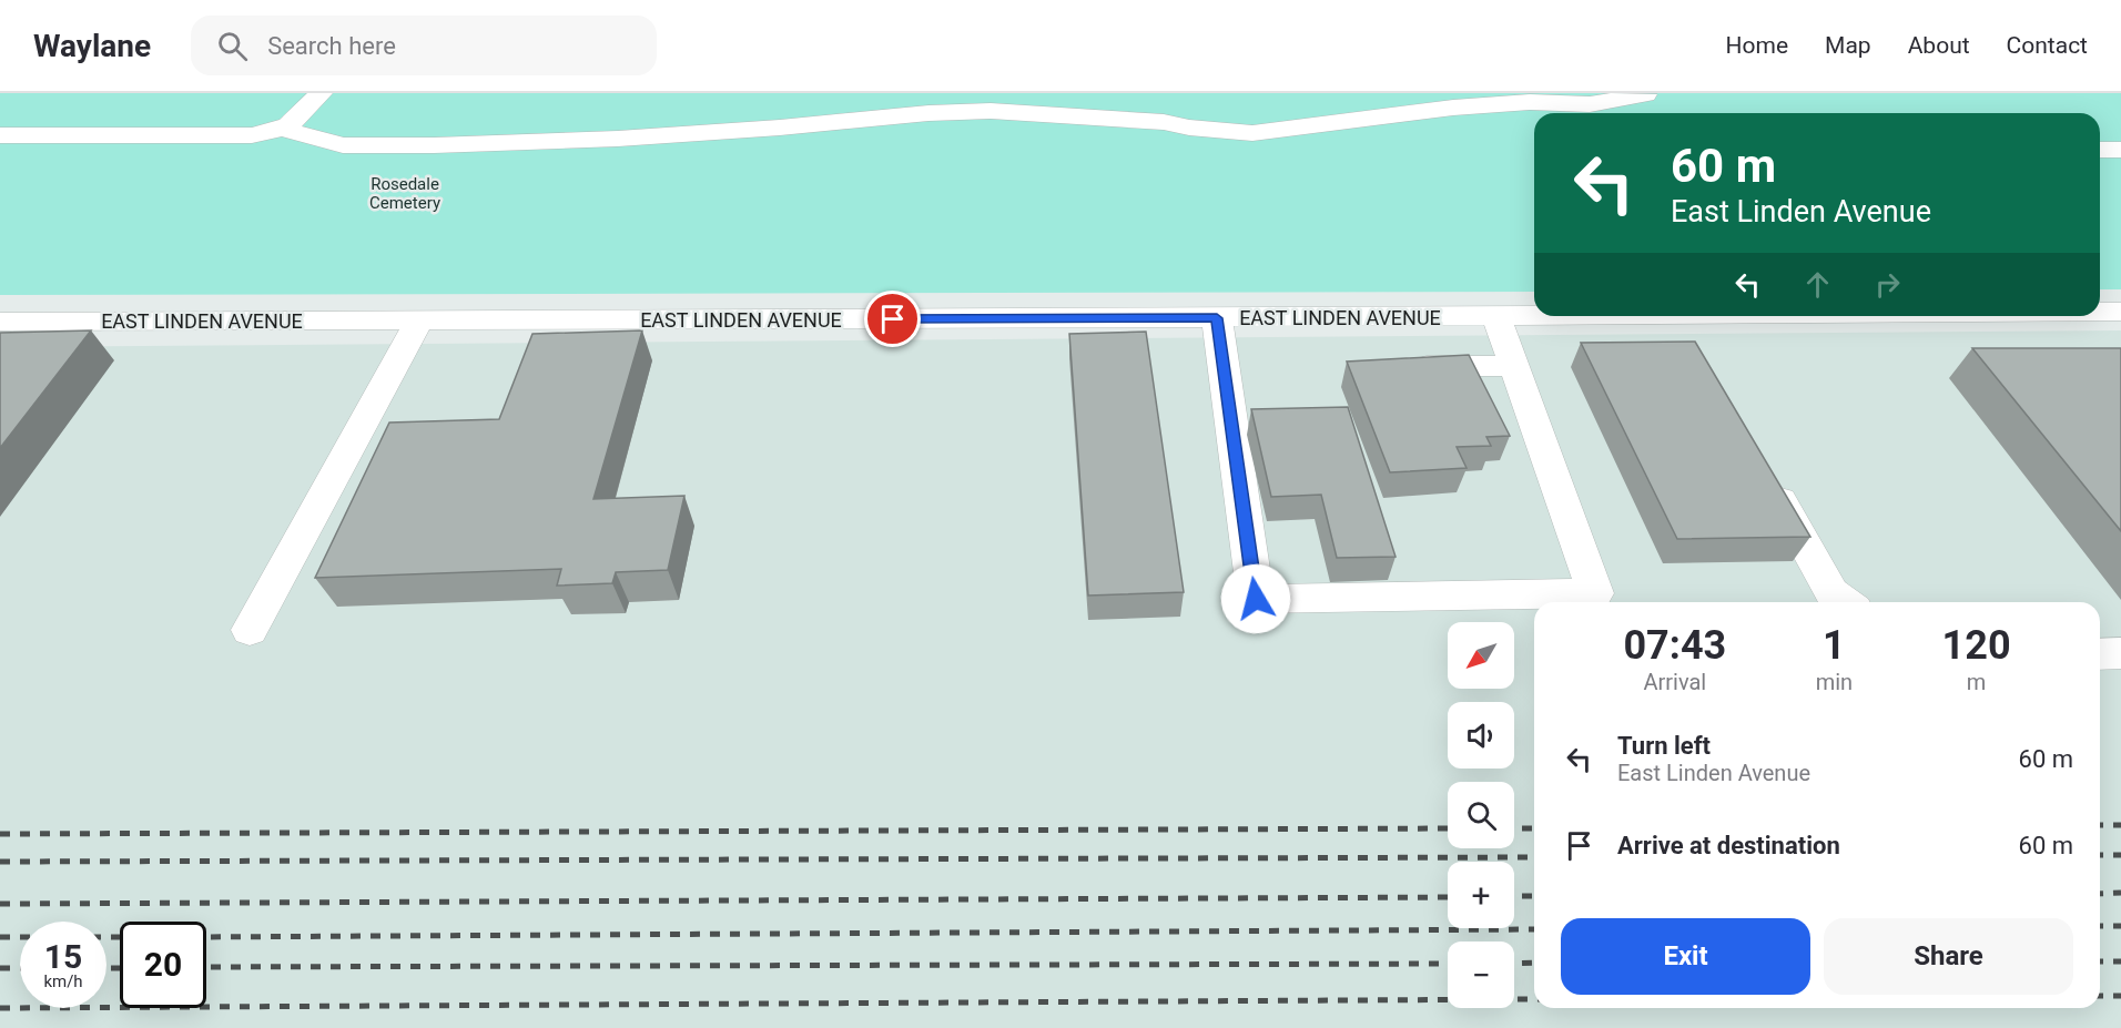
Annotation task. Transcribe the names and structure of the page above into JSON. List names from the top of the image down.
{
  "streets": {
    "street": ["EAST LINDEN AVENUE"]
  },
  "parks": ["Rosedale Cemetery"],
  "north": "bottom left",
  "page": {
    "header": "Waylane",
    "search": "Search here",
    "nav": [
      "Home",
      "Map",
      "About",
      "Contact"
    ],
    "turn": ["60 m", "East Linden Avenue"],
    "eta": [
      "07:43",
      "Arrival",
      "1",
      "min",
      "120",
      "m"
    ],
    "map_buttons": ["+", "−"],
    "list": [
      {
        "name": "Turn left",
        "note": "East Linden Avenue",
        "value": "60 m"
      },
      {
        "name": "Arrive at destination",
        "value": "60 m"
      }
    ],
    "buttons": ["Exit", "Share"],
    "speed": "15 km/h",
    "limit": "20"
  }
}
